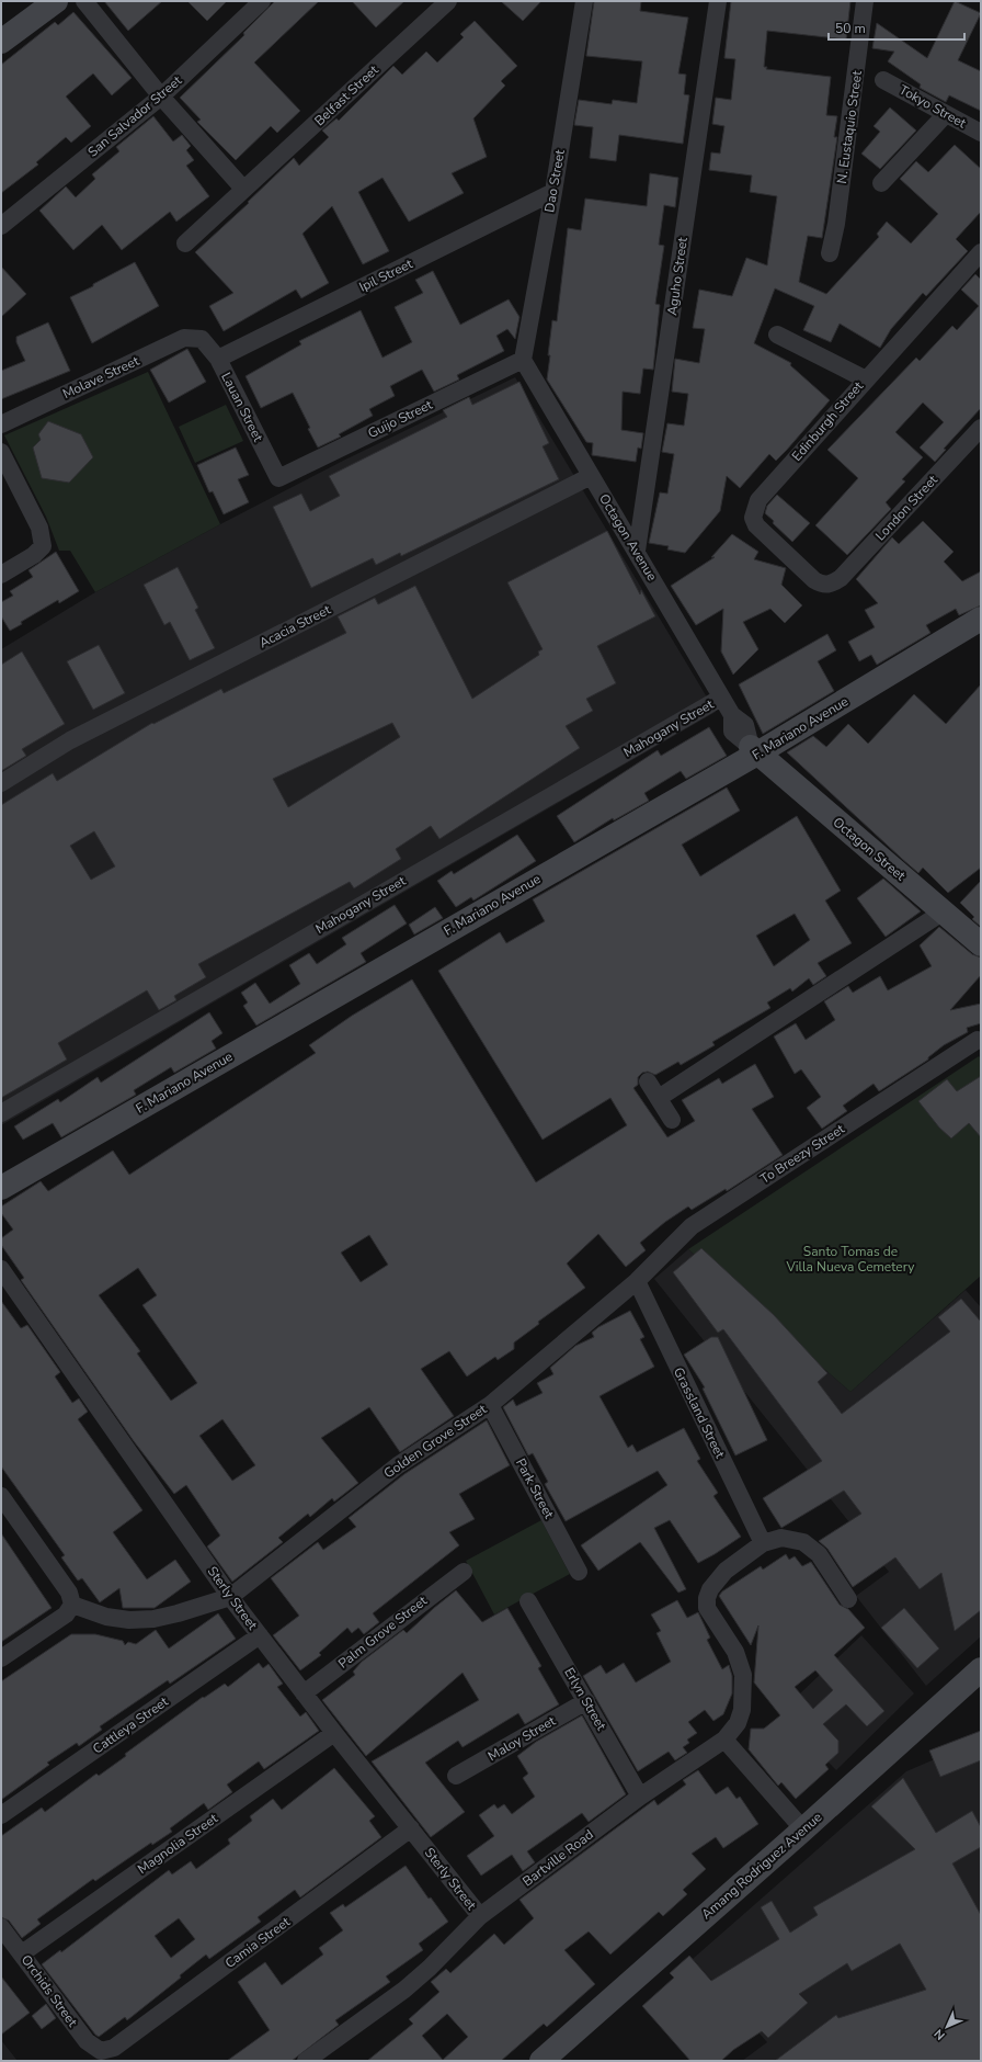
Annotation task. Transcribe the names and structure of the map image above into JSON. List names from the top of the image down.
{
  "streets": {
    "street": [
      "Belfast Street",
      "Tokyo Street",
      "San Salvador Street",
      "N. Eustaquio Street",
      "Dao Street",
      "Ipil Street",
      "Aguho Street",
      "Molave Street",
      "Lauan Street",
      "Guijo Street",
      "Edinburgh Street",
      "London Street",
      "Octagon Avenue",
      "Acacia Street",
      "Mahogany Street",
      "F. Mariano Avenue",
      "Octagon Street",
      "To Breezy Street",
      "Grassland Street",
      "Golden Grove Street",
      "Park Street",
      "Sterly Street",
      "Palm Grove Street",
      "Erlyn Street",
      "Cattleya Street",
      "Maloy Street",
      "Magnolia Street",
      "Bartville Road",
      "Amang Rodriguez Avenue",
      "Camia Street",
      "Orchids Street"
    ]
  },
  "crossings": [
    ["Dao Street", "Ipil Street"],
    ["Dao Street", "Guijo Street"],
    ["Dao Street", "Octagon Avenue"],
    ["Ipil Street", "Lauan Street"],
    ["Aguho Street", "Octagon Avenue"],
    ["Molave Street", "Lauan Street"],
    ["Lauan Street", "Guijo Street"],
    ["Guijo Street", "Octagon Avenue"],
    ["Edinburgh Street", "London Street"],
    ["Octagon Avenue", "Acacia Street"],
    ["Octagon Avenue", "Mahogany Street"],
    ["Octagon Avenue", "F. Mariano Avenue"],
    ["Octagon Avenue", "Octagon Street"],
    ["F. Mariano Avenue", "Octagon Street"],
    ["To Breezy Street", "Grassland Street"],
    ["To Breezy Street", "Golden Grove Street"],
    ["Grassland Street", "Golden Grove Street"],
    ["Golden Grove Street", "Park Street"],
    ["Golden Grove Street", "Sterly Street"],
    ["Sterly Street", "Palm Grove Street"],
    ["Sterly Street", "Cattleya Street"],
    ["Sterly Street", "Magnolia Street"],
    ["Sterly Street", "Bartville Road"],
    ["Sterly Street", "Camia Street"],
    ["Erlyn Street", "Maloy Street"],
    ["Erlyn Street", "Bartville Road"],
    ["Magnolia Street", "Orchids Street"],
    ["Camia Street", "Orchids Street"]
  ],
  "parks": ["Santo Tomas de Villa Nueva Cemetery"],
  "scale_bar": "50 m",
  "north": "bottom left"
}
